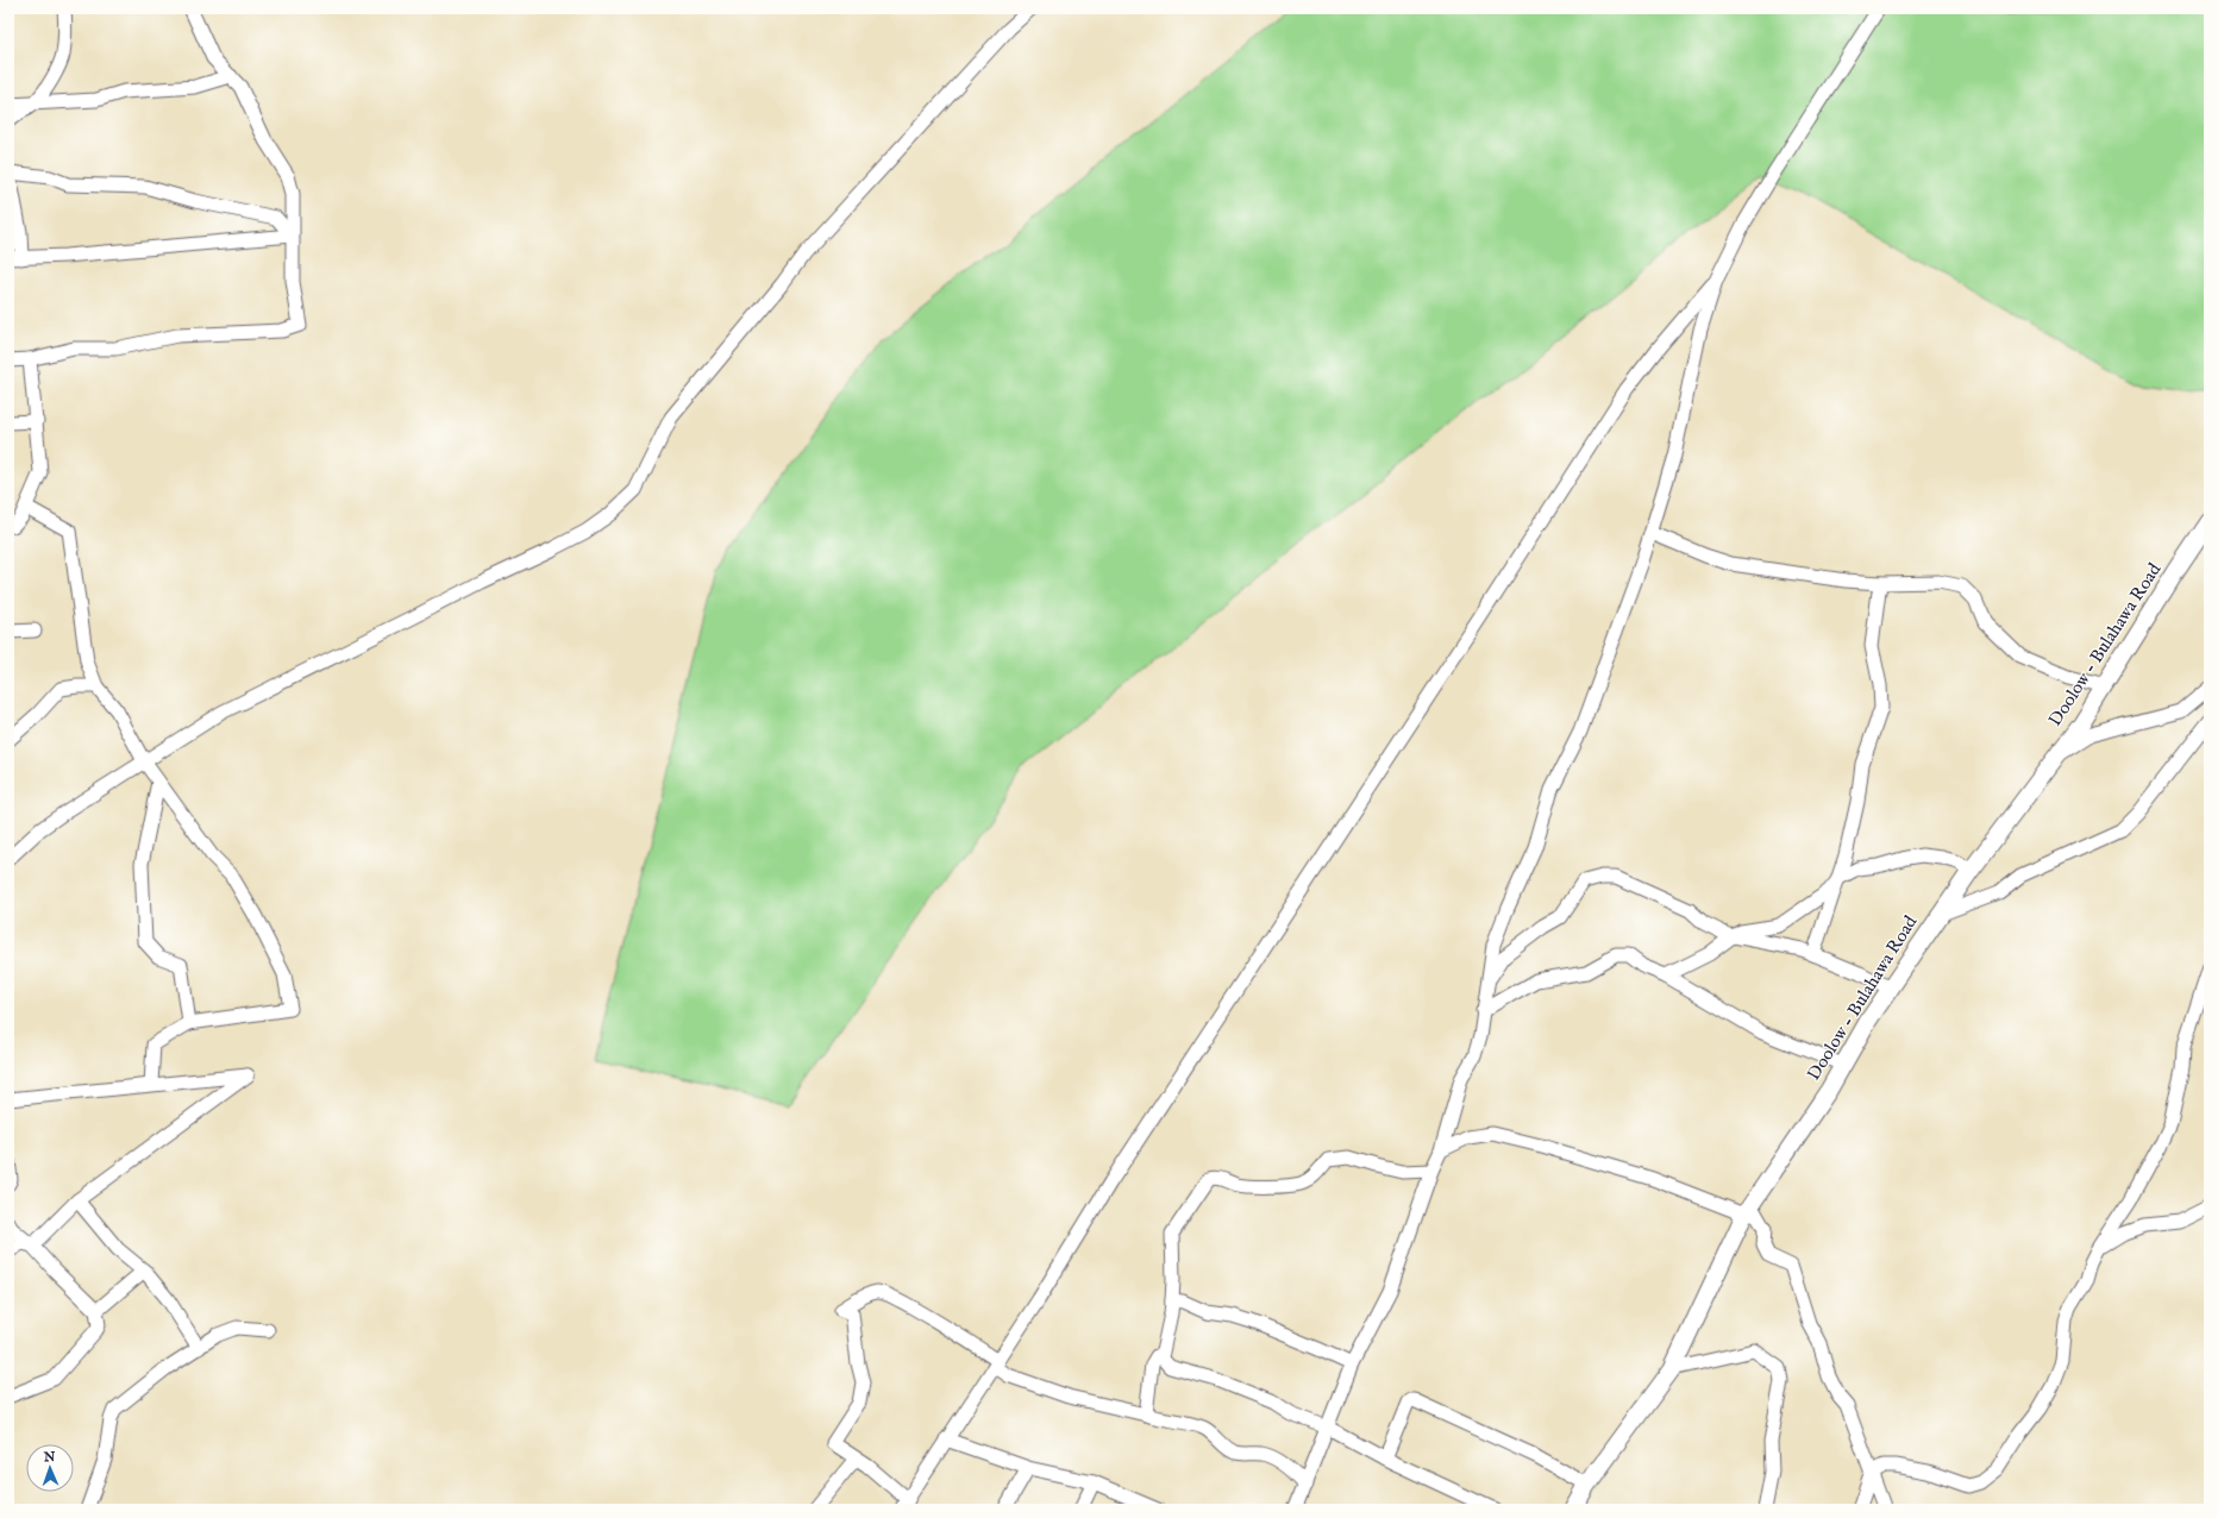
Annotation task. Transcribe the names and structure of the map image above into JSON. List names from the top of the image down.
{
  "streets": {
    "main road": ["Doolow - Bulahawa Road"]
  },
  "north": "top"
}
